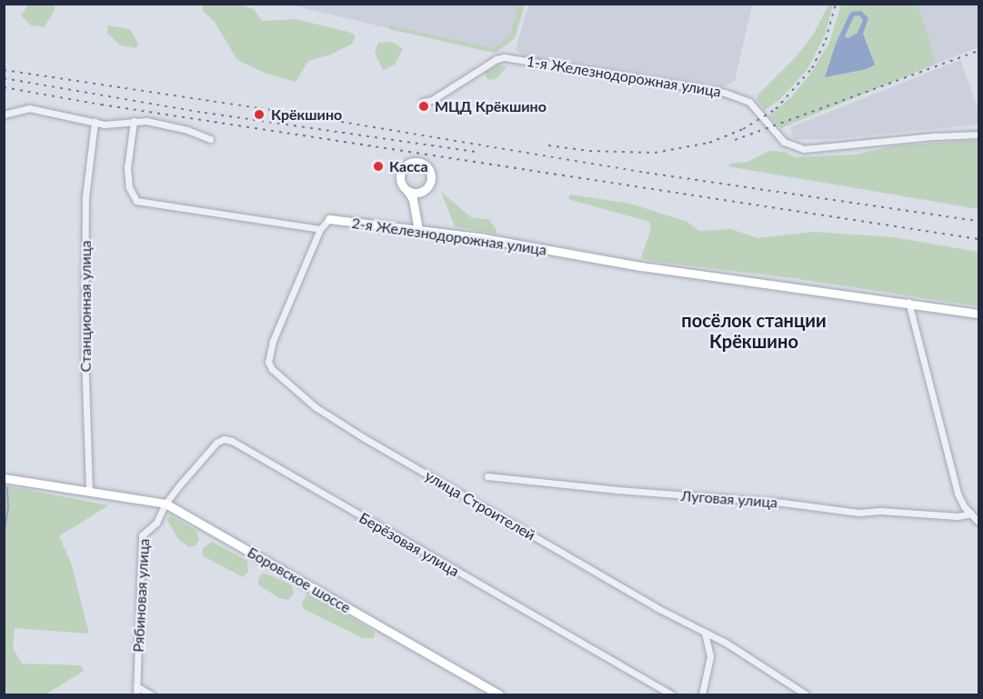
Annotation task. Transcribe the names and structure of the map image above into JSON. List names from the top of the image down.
{
  "streets": {
    "street": [
      "1-я Железнодорожная улица",
      "2-я Железнодорожная улица",
      "Станционная улица",
      "Луговая улица",
      "улица Строителей",
      "Берёзовая улица",
      "Боровское шоссе",
      "Рябиновая улица"
    ]
  },
  "crossings": [
    ["2-я Железнодорожная улица", "улица Строителей"],
    ["Станционная улица", "Боровское шоссе"],
    ["Берёзовая улица", "Боровское шоссе"],
    ["Берёзовая улица", "Рябиновая улица"],
    ["Боровское шоссе", "Рябиновая улица"]
  ],
  "districts": ["посёлок станции Крёкшино"],
  "places": ["МЦД Крёкшино", "Крёкшино", "Касса"]
}
